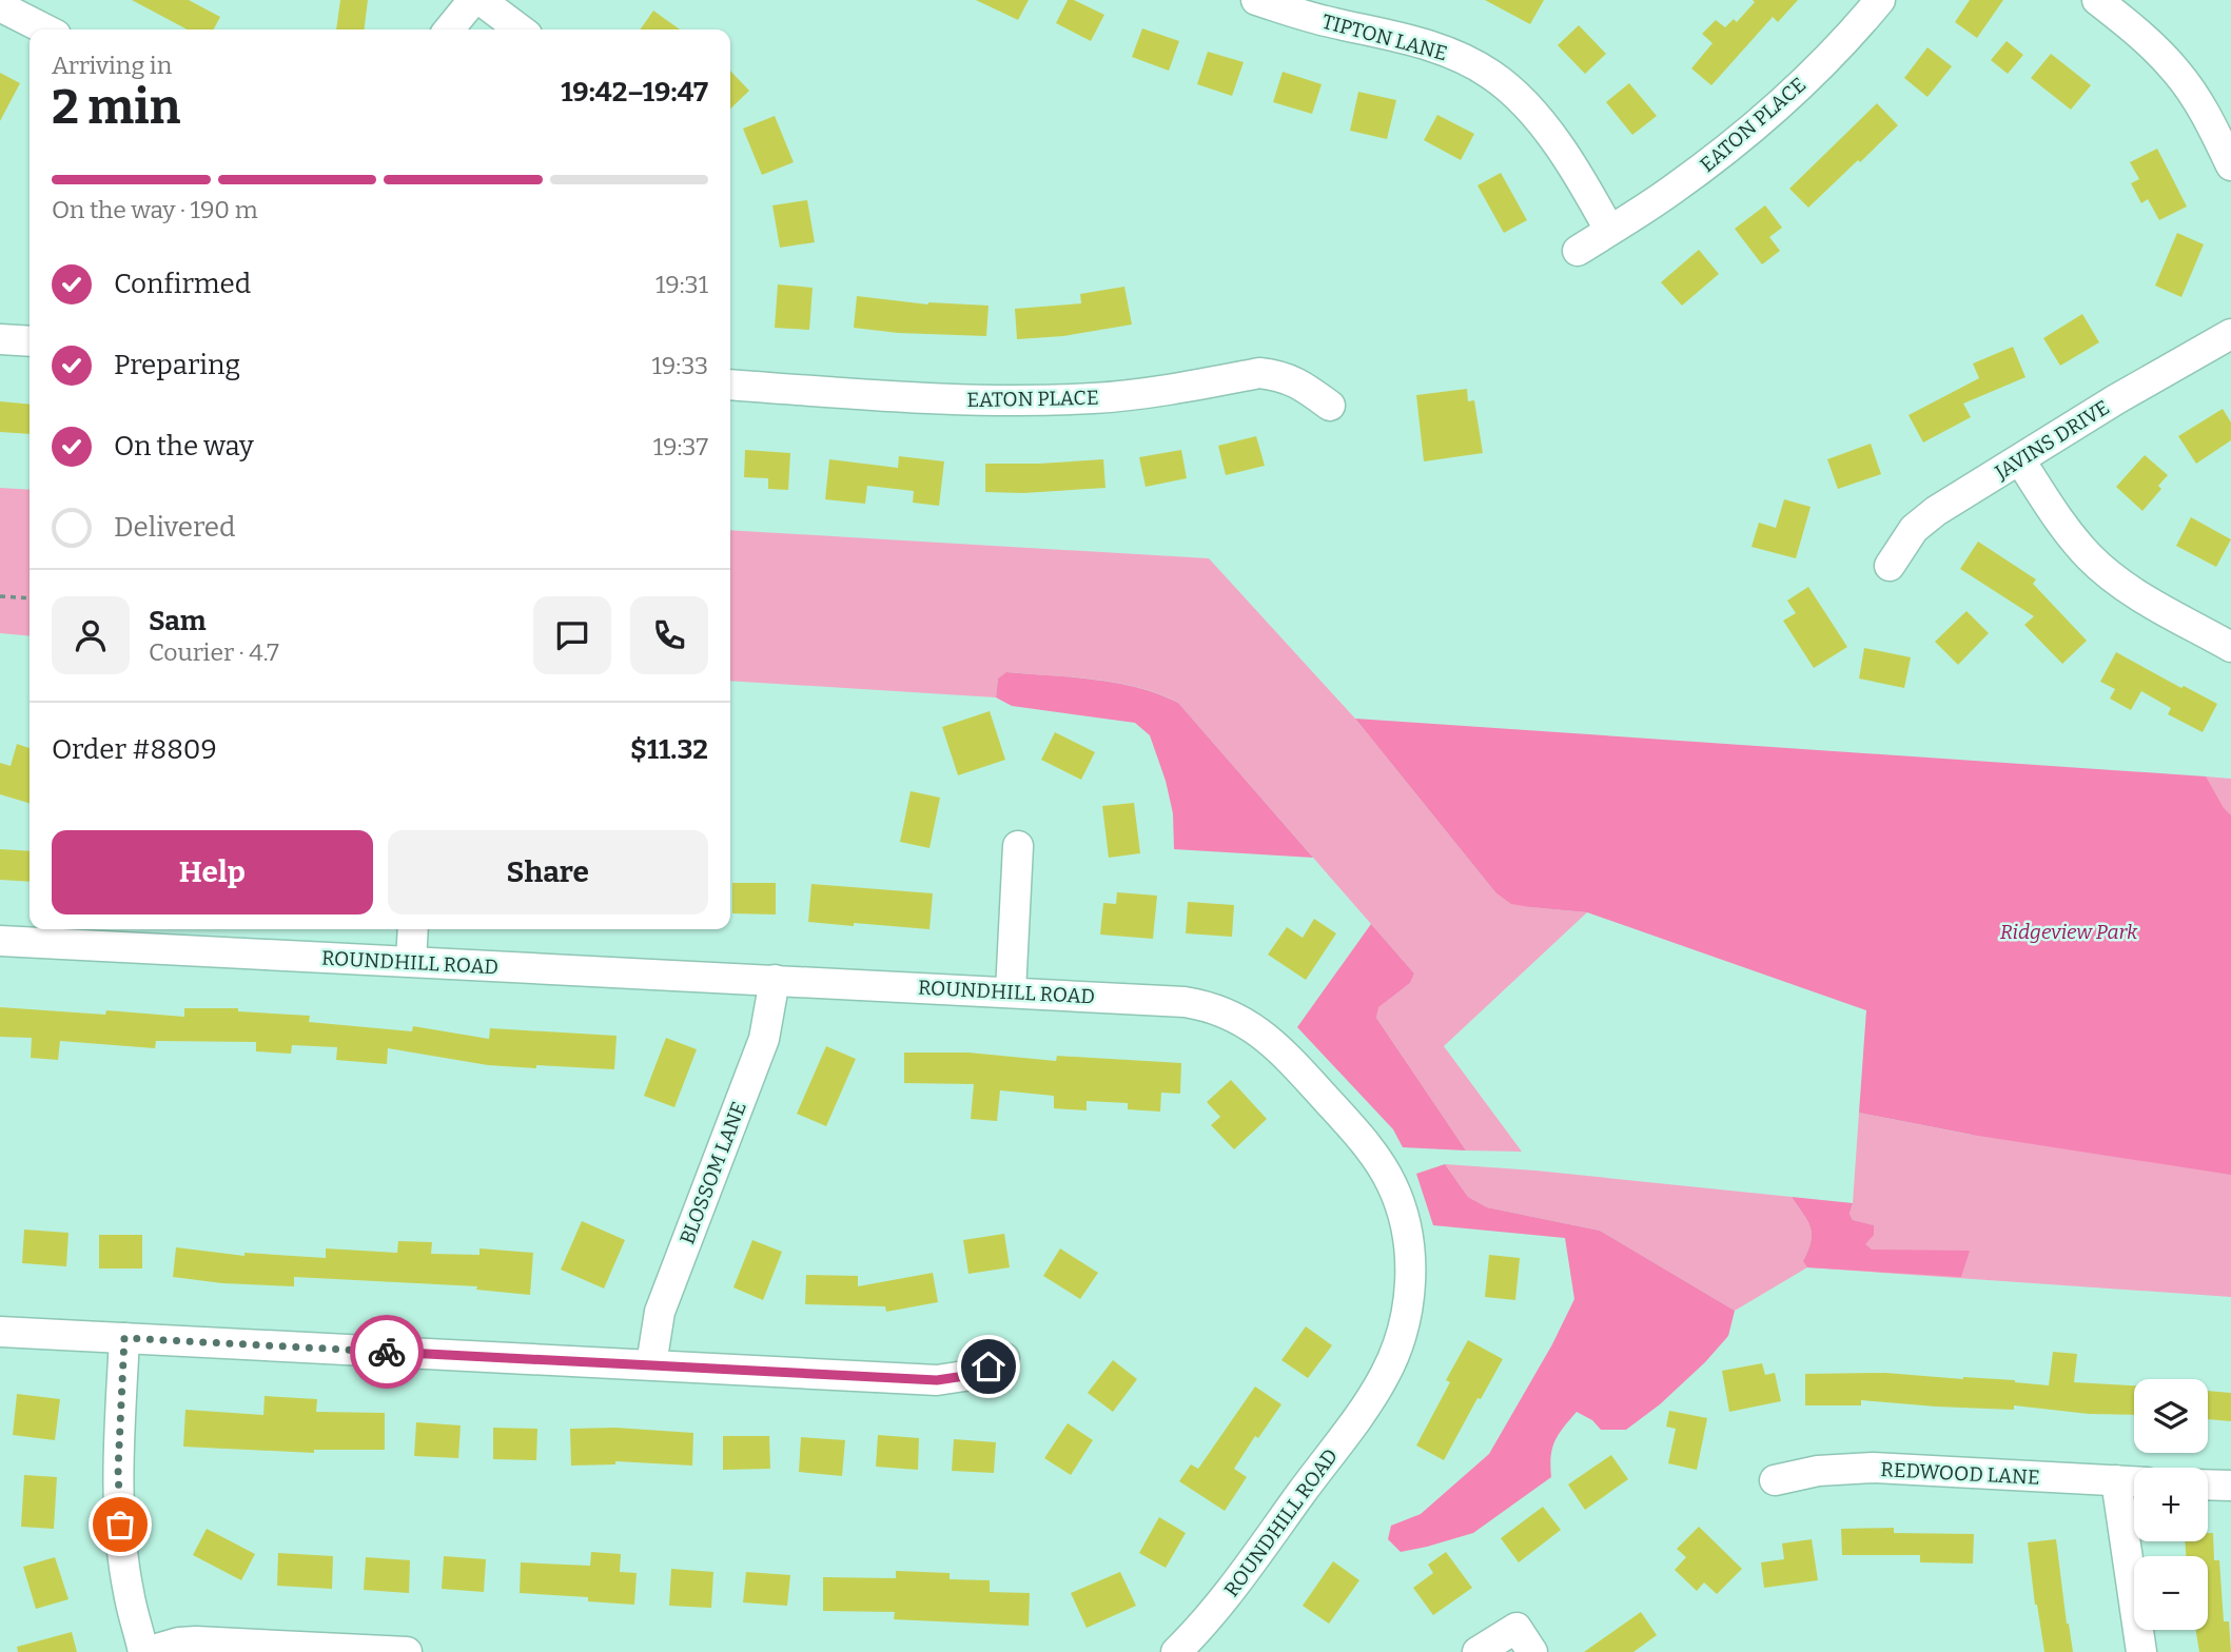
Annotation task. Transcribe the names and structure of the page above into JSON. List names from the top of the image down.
{
  "streets": {
    "street": [
      "TIPTON LANE",
      "EATON PLACE",
      "JAVINS DRIVE",
      "ROUNDHILL ROAD",
      "BLOSSOM LANE",
      "REDWOOD LANE"
    ]
  },
  "crossings": [
    ["TIPTON LANE", "EATON PLACE"],
    ["ROUNDHILL ROAD", "BLOSSOM LANE"]
  ],
  "parks": ["Ridgeview Park"],
  "page": {
    "heading": ["2 min", "Arriving in", "19:42–19:47"],
    "panel": [
      "Sam",
      "Courier · 4.7",
      "Order #8809",
      "$11.32"
    ],
    "bar": "On the way · 190 m",
    "list": [
      ["Confirmed", "19:31"],
      ["Preparing", "19:33"],
      ["On the way", "19:37"],
      "Delivered"
    ],
    "buttons": ["Help", "Share"],
    "map_buttons": ["+", "−"]
  }
}
